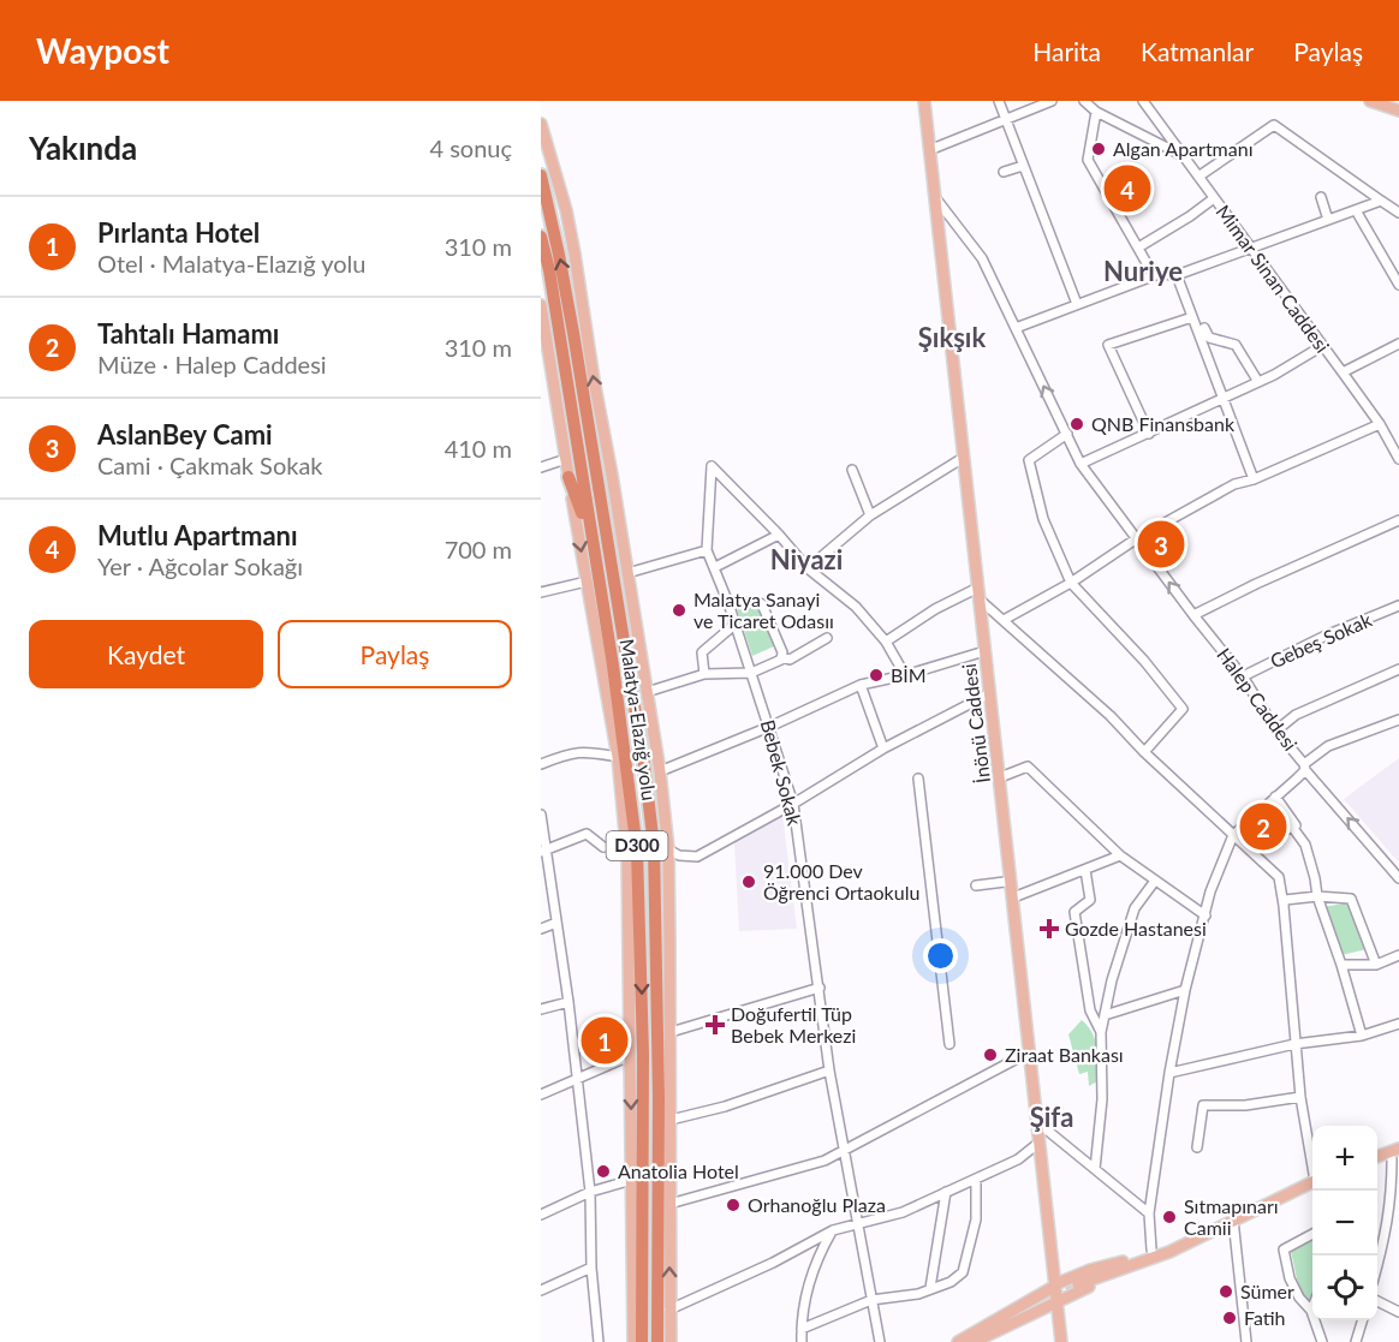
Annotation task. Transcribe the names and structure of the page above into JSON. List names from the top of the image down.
{
  "streets": {
    "highway": ["Malatya-Elazığ yolu", "D300"],
    "main road": ["İnönü Caddesi"],
    "street": [
      "Mimar Sinan Caddesi",
      "Gebeş Sokak",
      "Halep Caddesi",
      "Bebek Sokak"
    ]
  },
  "crossings": [
    ["Gebeş Sokak", "Halep Caddesi"],
    ["Halep Caddesi", "İnönü Caddesi"]
  ],
  "districts": [
    "Nuriye",
    "Şıkşık",
    "Niyazi",
    "Şifa"
  ],
  "places": {
    "other": [
      "Algan Apartmanı",
      "QNB Finansbank",
      "Malatya Sanayi ve Ticaret Odasıı",
      "BİM",
      "91.000 Dev Öğrenci Ortaokulu",
      "Ziraat Bankası",
      "Anatolia Hotel",
      "Orhanoğlu Plaza",
      "Sıtmapınarı Camii",
      "Sümer",
      "Fatih"
    ],
    "health": ["Gozde Hastanesi", "Doğufertil Tüp Bebek Merkezi"]
  },
  "page": {
    "header": "Waypost",
    "nav": ["Harita", "Katmanlar", "Paylaş"],
    "heading": ["Yakında", "4 sonuç"],
    "pins": [
      "4",
      "3",
      "2",
      "1"
    ],
    "list": [
      {
        "mark": "1",
        "name": "Pırlanta Hotel",
        "note": "Otel · Malatya-Elazığ yolu",
        "value": "310 m"
      },
      {
        "mark": "2",
        "name": "Tahtalı Hamamı",
        "note": "Müze · Halep Caddesi",
        "value": "310 m"
      },
      {
        "mark": "3",
        "name": "AslanBey Cami",
        "note": "Cami · Çakmak Sokak",
        "value": "410 m"
      },
      {
        "mark": "4",
        "name": "Mutlu Apartmanı",
        "note": "Yer · Ağcolar Sokağı",
        "value": "700 m"
      }
    ],
    "buttons": ["Kaydet", "Paylaş"],
    "map_buttons": ["+", "−"]
  }
}
